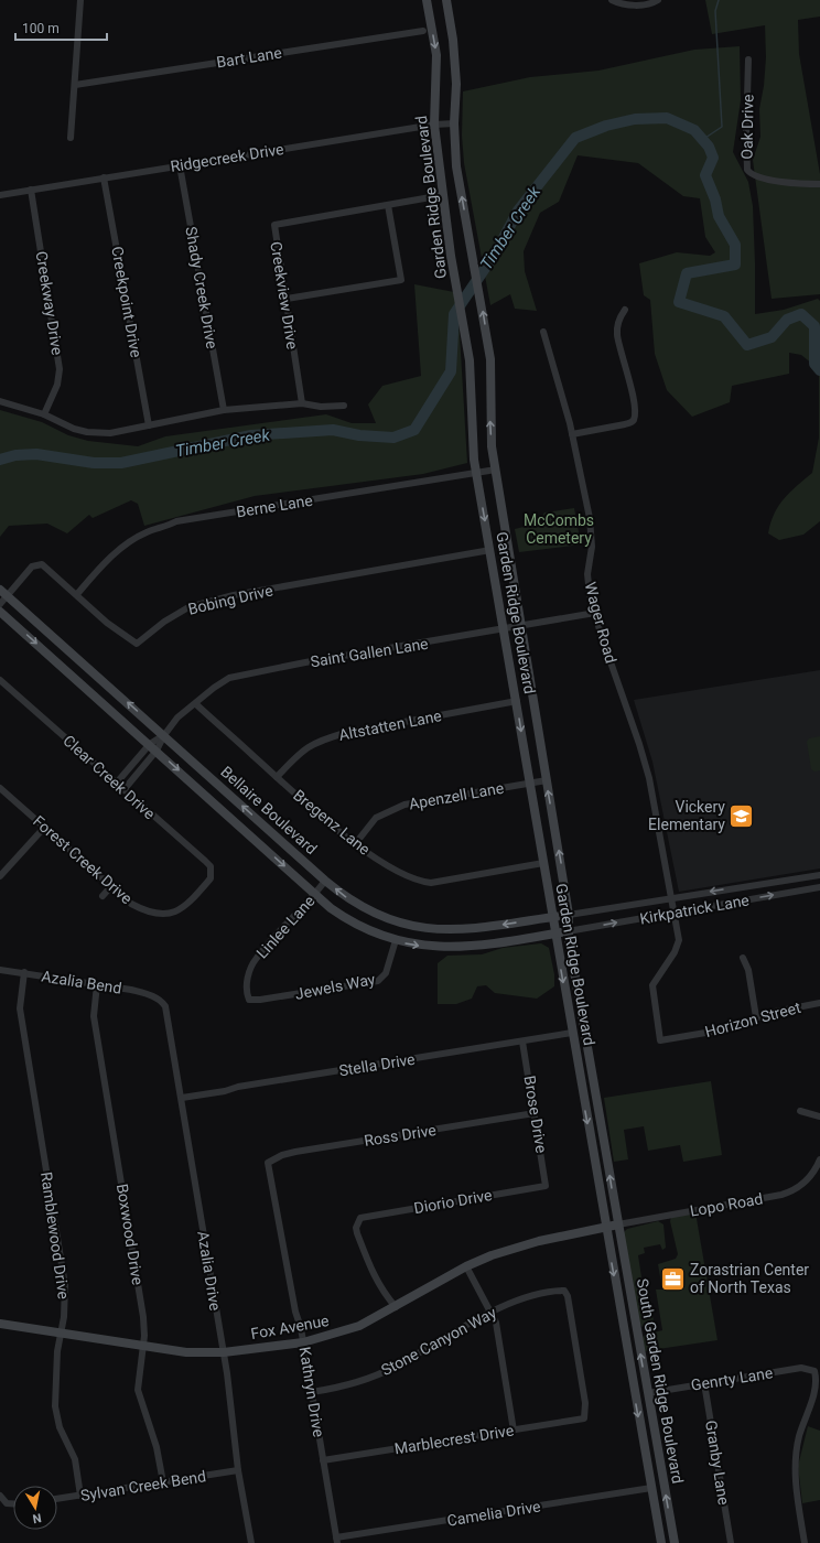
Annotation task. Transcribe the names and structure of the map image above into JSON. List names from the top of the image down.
{
  "streets": {
    "main road": [
      "Garden Ridge Boulevard",
      "Bellaire Boulevard",
      "Fox Avenue",
      "South Garden Ridge Boulevard"
    ],
    "street": [
      "Bart Lane",
      "Oak Drive",
      "Ridgecreek Drive",
      "Shady Creek Drive",
      "Creekview Drive",
      "Creekpoint Drive",
      "Creekway Drive",
      "Berne Lane",
      "Bobing Drive",
      "Wager Road",
      "Saint Gallen Lane",
      "Altstatten Lane",
      "Clear Creek Drive",
      "Apenzell Lane",
      "Bregenz Lane",
      "Forest Creek Drive",
      "Kirkpatrick Lane",
      "Linlee Lane",
      "Azalia Bend",
      "Jewels Way",
      "Horizon Street",
      "Stella Drive",
      "Brose Drive",
      "Ross Drive",
      "Diorio Drive",
      "Lopo Road",
      "Boxwood Drive",
      "Ramblewood Drive",
      "Azalia Drive",
      "Stone Canyon Way",
      "Genrty Lane",
      "Kathryn Drive",
      "Marblecrest Drive",
      "Granby Lane",
      "Sylvan Creek Bend",
      "Camelia Drive"
    ]
  },
  "crossings": [
    ["Ridgecreek Drive", "Garden Ridge Boulevard"],
    ["Ridgecreek Drive", "Shady Creek Drive"],
    ["Ridgecreek Drive", "Creekpoint Drive"],
    ["Ridgecreek Drive", "Creekway Drive"],
    ["Garden Ridge Boulevard", "Creekview Drive"],
    ["Garden Ridge Boulevard", "Berne Lane"],
    ["Garden Ridge Boulevard", "Bobing Drive"],
    ["Garden Ridge Boulevard", "Saint Gallen Lane"],
    ["Garden Ridge Boulevard", "Altstatten Lane"],
    ["Garden Ridge Boulevard", "Apenzell Lane"],
    ["Garden Ridge Boulevard", "Bellaire Boulevard"],
    ["Garden Ridge Boulevard", "Bregenz Lane"],
    ["Garden Ridge Boulevard", "Kirkpatrick Lane"],
    ["Garden Ridge Boulevard", "Stella Drive"],
    ["Garden Ridge Boulevard", "Lopo Road"],
    ["Garden Ridge Boulevard", "Fox Avenue"],
    ["Garden Ridge Boulevard", "South Garden Ridge Boulevard"],
    ["Berne Lane", "Bobing Drive"],
    ["Bobing Drive", "Bellaire Boulevard"],
    ["Wager Road", "Saint Gallen Lane"],
    ["Wager Road", "Kirkpatrick Lane"],
    ["Wager Road", "Horizon Street"],
    ["Saint Gallen Lane", "Bellaire Boulevard"],
    ["Saint Gallen Lane", "Bregenz Lane"],
    ["Altstatten Lane", "Bregenz Lane"],
    ["Clear Creek Drive", "Forest Creek Drive"],
    ["Apenzell Lane", "Bregenz Lane"],
    ["Bellaire Boulevard", "Kirkpatrick Lane"],
    ["Bellaire Boulevard", "Linlee Lane"],
    ["Bellaire Boulevard", "Jewels Way"],
    ["Linlee Lane", "Jewels Way"],
    ["Azalia Bend", "Boxwood Drive"],
    ["Azalia Bend", "Ramblewood Drive"],
    ["Azalia Bend", "Azalia Drive"],
    ["Stella Drive", "Brose Drive"],
    ["Stella Drive", "Azalia Drive"],
    ["Brose Drive", "Ross Drive"],
    ["Brose Drive", "Diorio Drive"],
    ["Ross Drive", "Kathryn Drive"],
    ["Diorio Drive", "Fox Avenue"],
    ["Lopo Road", "Fox Avenue"],
    ["Lopo Road", "South Garden Ridge Boulevard"],
    ["Boxwood Drive", "Fox Avenue"],
    ["Boxwood Drive", "Sylvan Creek Bend"],
    ["Ramblewood Drive", "Fox Avenue"],
    ["Ramblewood Drive", "Sylvan Creek Bend"],
    ["Azalia Drive", "Fox Avenue"],
    ["Azalia Drive", "Sylvan Creek Bend"],
    ["Fox Avenue", "South Garden Ridge Boulevard"],
    ["Fox Avenue", "Kathryn Drive"],
    ["Stone Canyon Way", "Kathryn Drive"],
    ["Stone Canyon Way", "Marblecrest Drive"],
    ["Genrty Lane", "South Garden Ridge Boulevard"],
    ["Genrty Lane", "Granby Lane"],
    ["South Garden Ridge Boulevard", "Camelia Drive"],
    ["Kathryn Drive", "Marblecrest Drive"],
    ["Kathryn Drive", "Camelia Drive"]
  ],
  "water": ["Timber Creek"],
  "parks": ["McCombs Cemetery"],
  "places": {
    "school or university": ["Vickery Elementary"],
    "office": ["Zorastrian Center of North Texas"]
  },
  "scale_bar": "100 m",
  "north": "bottom"
}
